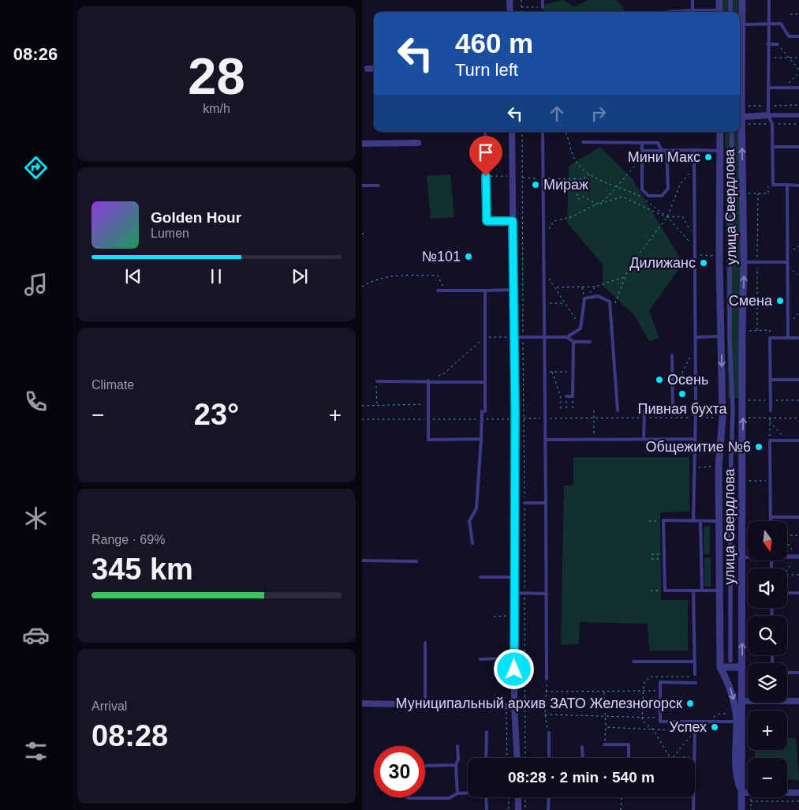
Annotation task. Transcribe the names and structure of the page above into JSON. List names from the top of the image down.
{
  "streets": {
    "street": ["улица Свердлова"]
  },
  "places": [
    "Мини Макс",
    "Мираж",
    "№101",
    "Дилижанс",
    "Смена",
    "Осень",
    "Пивная бухта",
    "Общежитие №6",
    "Муниципальный архив ЗАТО Железногорск",
    "Успех"
  ],
  "north": "bottom",
  "page": {
    "tabs": "08:26",
    "tile": [
      ["28", "km/h"],
      "Climate",
      ["Range · 69%", "345 km"],
      ["Arrival", "08:28"]
    ],
    "turn": ["460 m", "Turn left"],
    "song": ["Golden Hour", "Lumen"],
    "heat": ["−", "23°", "+"],
    "map_buttons": ["+", "−"],
    "limit": "30",
    "trip": "08:28 · 2 min · 540 m"
  }
}
